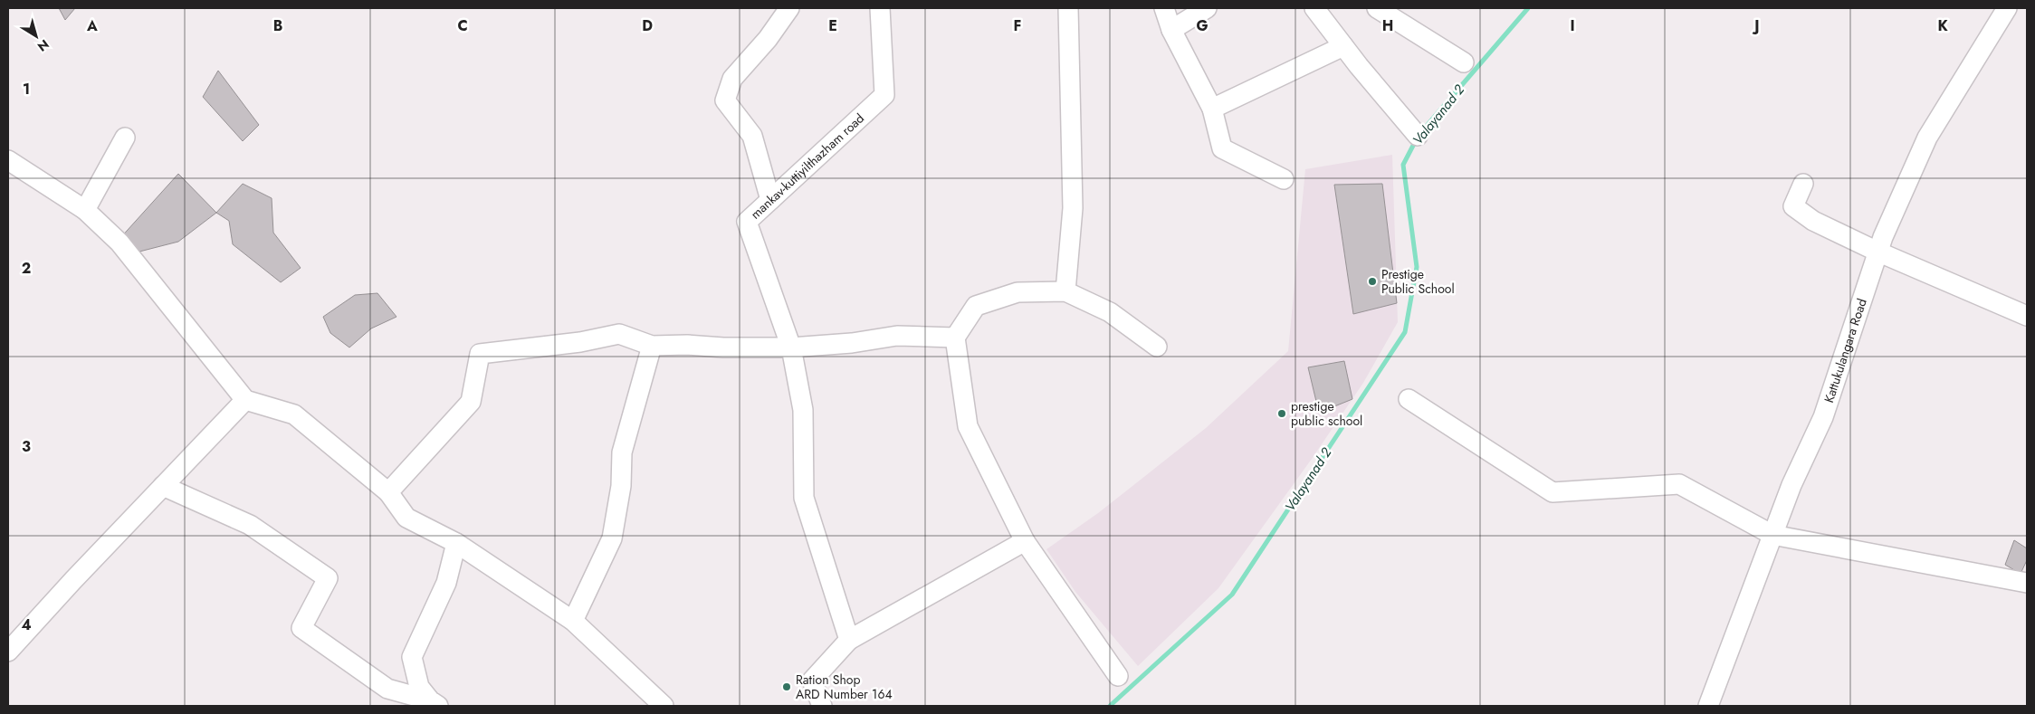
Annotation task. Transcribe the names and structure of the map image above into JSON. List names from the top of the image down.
{
  "streets": {
    "street": ["mankav-kuttiyilthazham road", "Kattukulangara Road"]
  },
  "water": ["Valayanad 2"],
  "places": ["Prestige Public School", "prestige public school", "Ration Shop ARD Number 164"],
  "north": "bottom right",
  "grid": {
    "columns": [
      "A",
      "B",
      "C",
      "D",
      "E",
      "F",
      "G",
      "H",
      "I",
      "J",
      "K"
    ],
    "rows": [
      "1",
      "2",
      "3",
      "4"
    ]
  }
}
